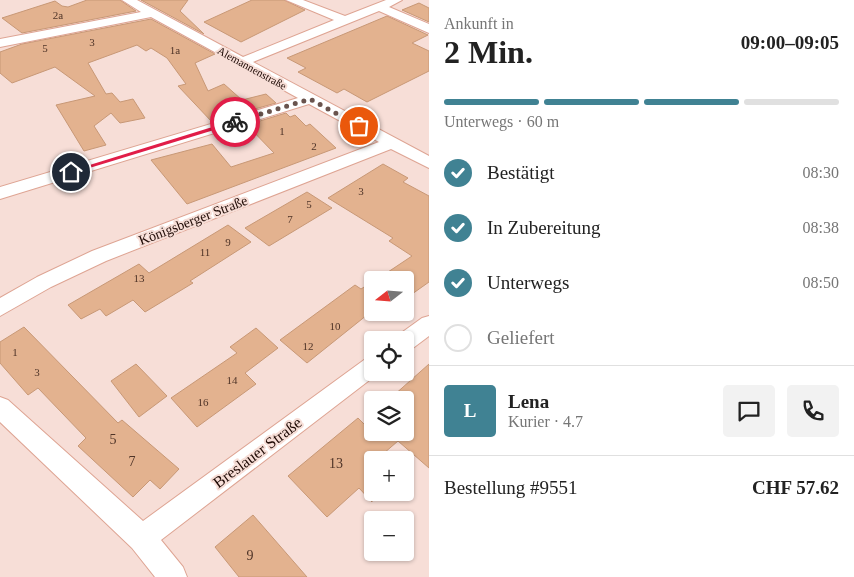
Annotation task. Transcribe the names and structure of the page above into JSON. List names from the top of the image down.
{
  "streets": {
    "street": ["Alemannenstraße", "Königsberger Straße", "Breslauer Straße"]
  },
  "crossings": [
    ["Alemannenstraße", "Königsberger Straße"]
  ],
  "house_numbers": [
    "2a",
    "3",
    "5",
    "1a",
    "1",
    "2",
    "3",
    "5",
    "7",
    "9",
    "11",
    "13",
    "10",
    "12",
    "1",
    "3",
    "14",
    "16",
    "5",
    "7",
    "13",
    "9"
  ],
  "north": "left",
  "page": {
    "heading": ["2 Min.", "Ankunft in", "09:00–09:05"],
    "panel": [
      "Lena",
      "Kurier · 4.7",
      "Bestellung #9551",
      "CHF 57.62"
    ],
    "bar": "Unterwegs · 60 m",
    "list": [
      ["Bestätigt", "08:30"],
      ["In Zubereitung", "08:38"],
      ["Unterwegs", "08:50"],
      "Geliefert"
    ],
    "map_buttons": ["+", "−"],
    "round": "L"
  }
}
